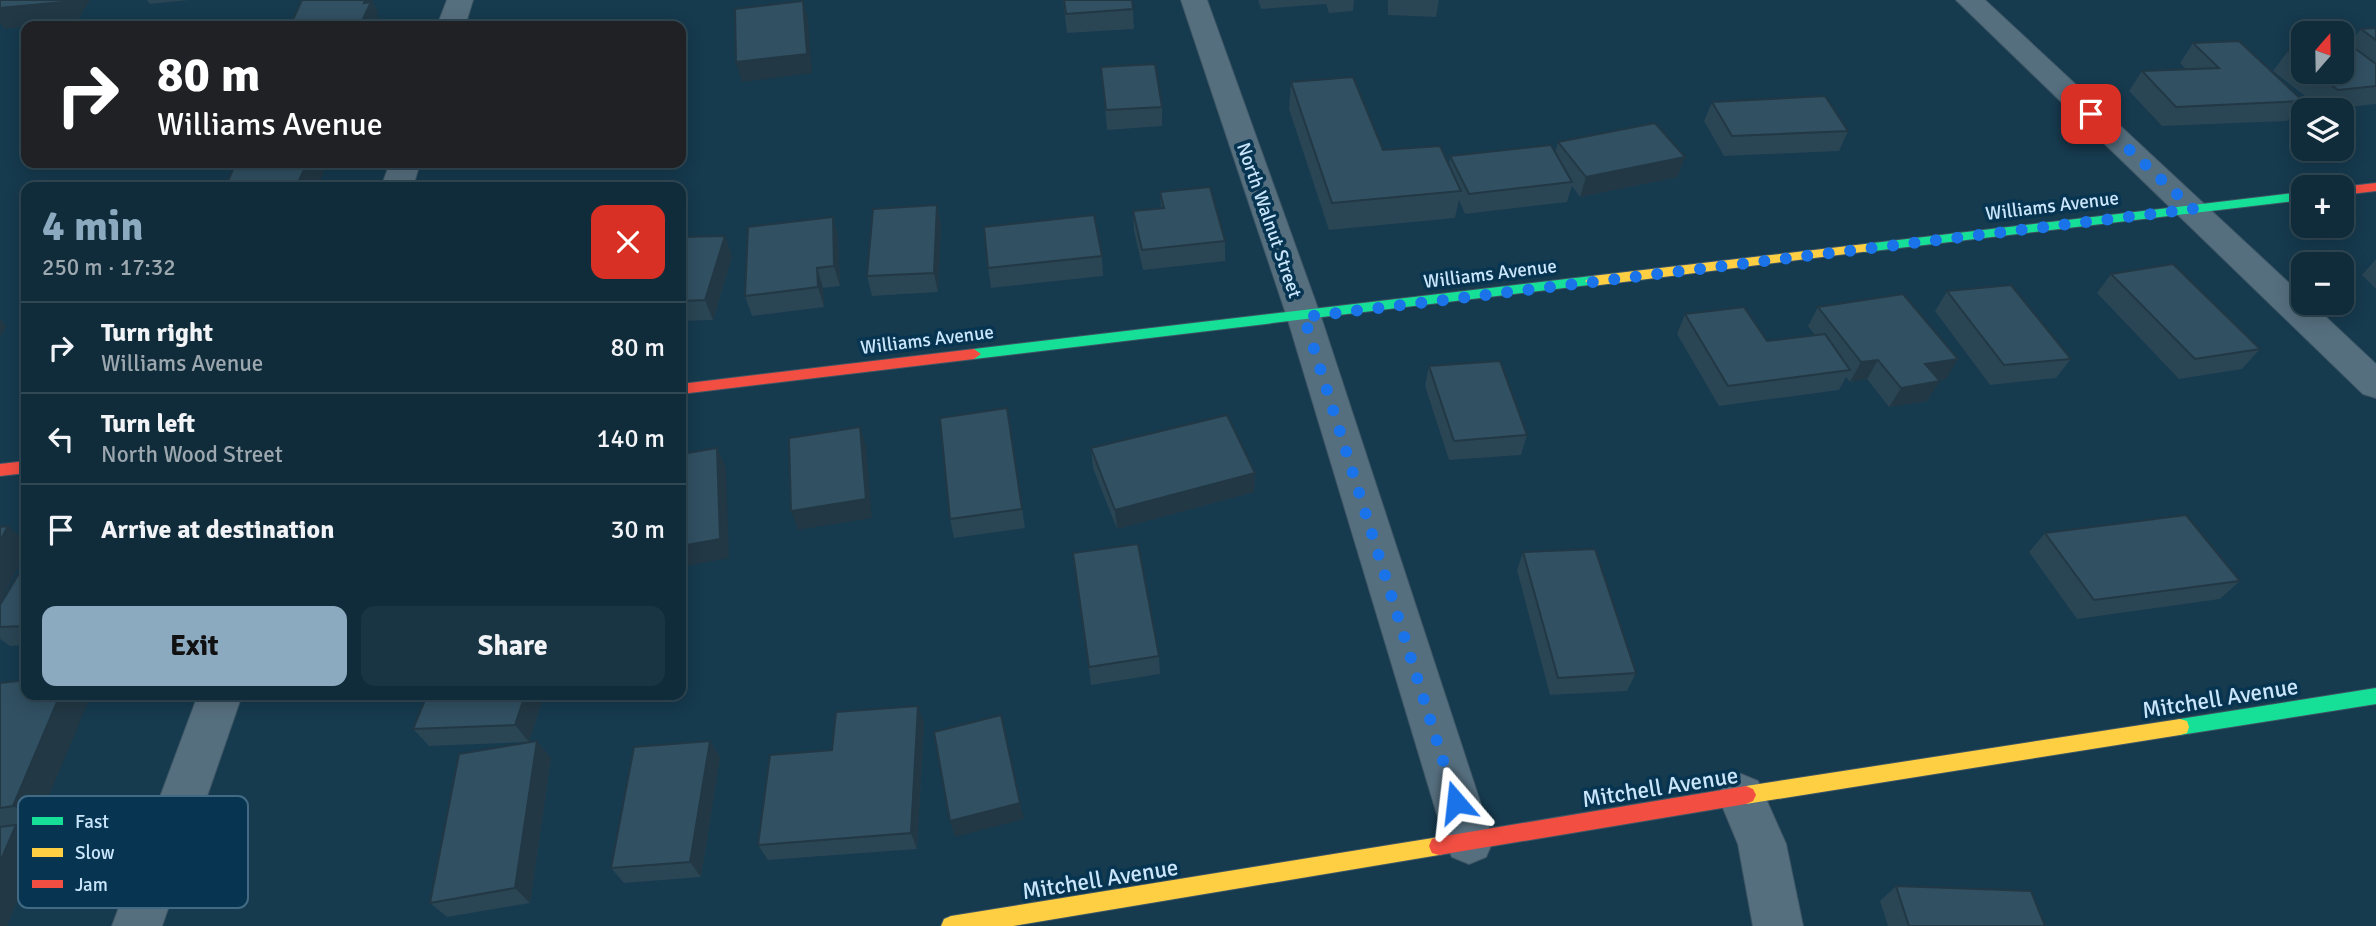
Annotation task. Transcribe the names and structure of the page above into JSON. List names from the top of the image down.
{
  "streets": {
    "street": ["Williams Avenue", "North Walnut Street", "Mitchell Avenue"]
  },
  "crossings": [
    ["Williams Avenue", "North Walnut Street"],
    ["North Walnut Street", "Mitchell Avenue"]
  ],
  "legend": ["Fast", "Slow", "Jam"],
  "north": "top",
  "page": {
    "map_buttons": ["+", "−"],
    "turn": ["80 m", "Williams Avenue"],
    "heading": ["4 min", "250 m · 17:32"],
    "list": [
      {
        "name": "Turn right",
        "note": "Williams Avenue",
        "value": "80 m"
      },
      {
        "name": "Turn left",
        "note": "North Wood Street",
        "value": "140 m"
      },
      {
        "name": "Arrive at destination",
        "value": "30 m"
      }
    ],
    "buttons": ["Exit", "Share"]
  }
}
